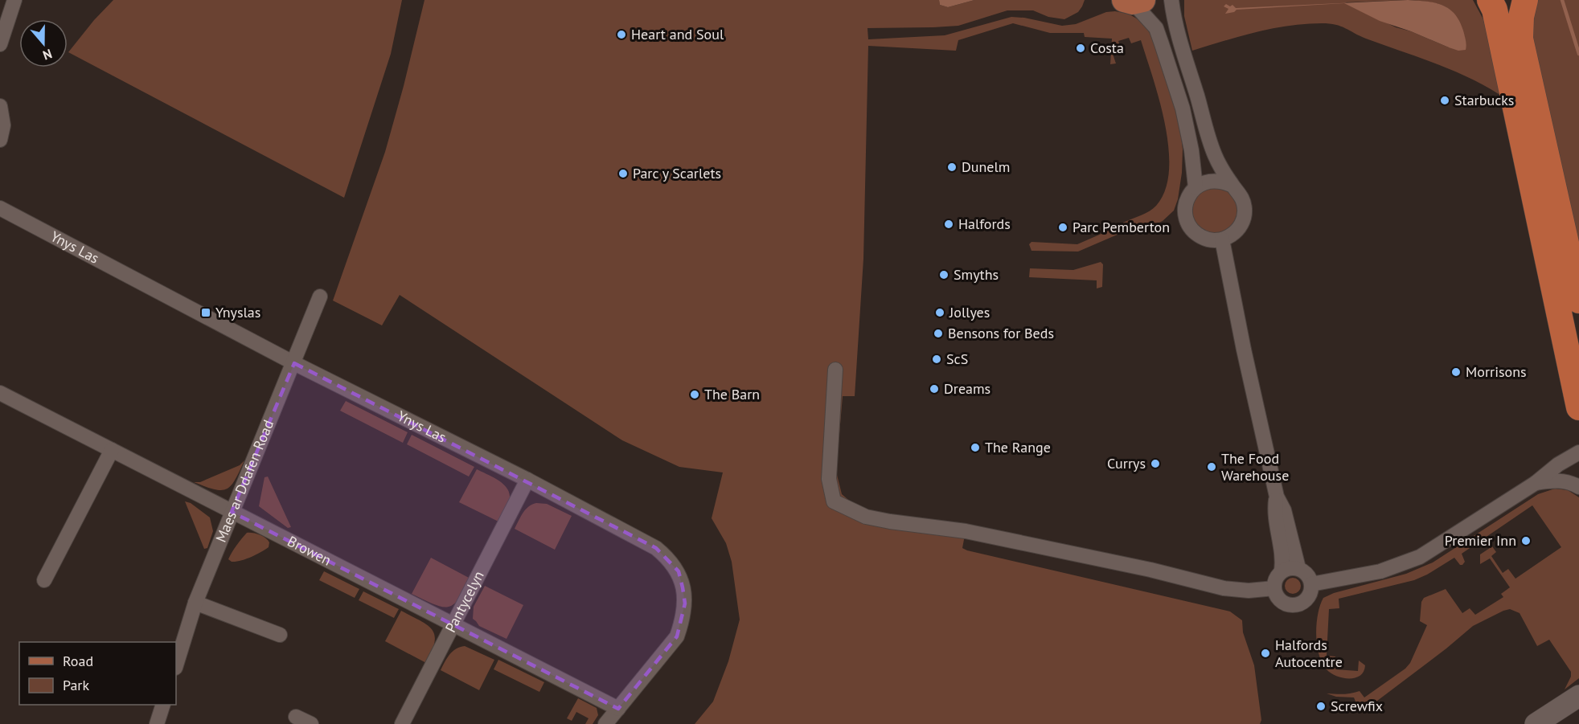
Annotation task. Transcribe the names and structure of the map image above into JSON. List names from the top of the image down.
{
  "streets": {
    "street": [
      "Ynys Las",
      "Maes ar Ddafen Road",
      "Browen",
      "Pantycelyn"
    ]
  },
  "crossings": [
    ["Ynys Las", "Maes ar Ddafen Road"],
    ["Ynys Las", "Browen"],
    ["Ynys Las", "Pantycelyn"],
    ["Maes ar Ddafen Road", "Browen"],
    ["Browen", "Pantycelyn"]
  ],
  "places": {
    "other": [
      "Heart and Soul",
      "Costa",
      "Starbucks",
      "Dunelm",
      "Parc y Scarlets",
      "Halfords",
      "Parc Pemberton",
      "Smyths",
      "Jollyes",
      "Bensons for Beds",
      "ScS",
      "Morrisons",
      "Dreams",
      "The Barn",
      "The Range",
      "Currys",
      "The Food Warehouse",
      "Premier Inn",
      "Halfords Autocentre",
      "Screwfix"
    ],
    "transit": ["Ynyslas"]
  },
  "legend": ["Road", "Park"],
  "north": "bottom"
}
